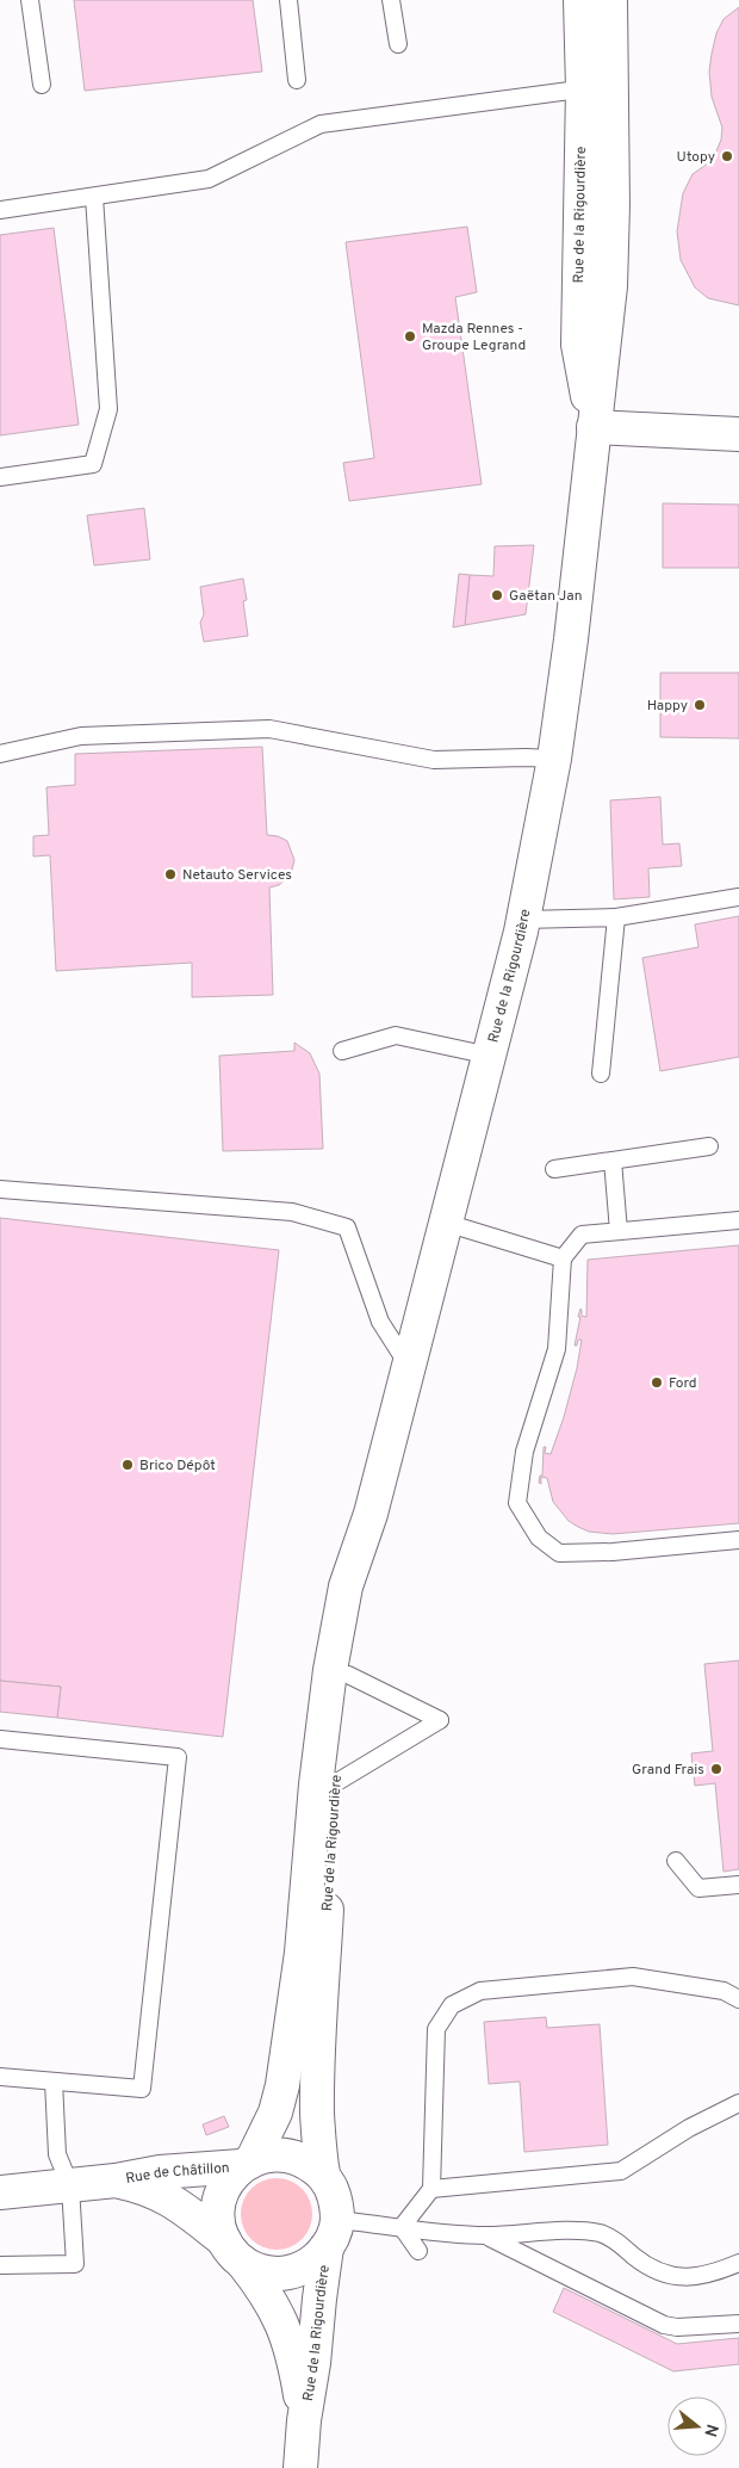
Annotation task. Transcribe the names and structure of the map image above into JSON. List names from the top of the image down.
{
  "streets": {
    "street": ["Rue de la Rigourdière", "Rue de Châtillon"]
  },
  "crossings": [
    ["Rue de la Rigourdière", "Rue de Châtillon"]
  ],
  "places": [
    "Utopy",
    "Mazda Rennes - Groupe Legrand",
    "Gaëtan Jan",
    "Happy",
    "Netauto Services",
    "Ford",
    "Brico Dépôt",
    "Grand Frais"
  ],
  "north": "right"
}
